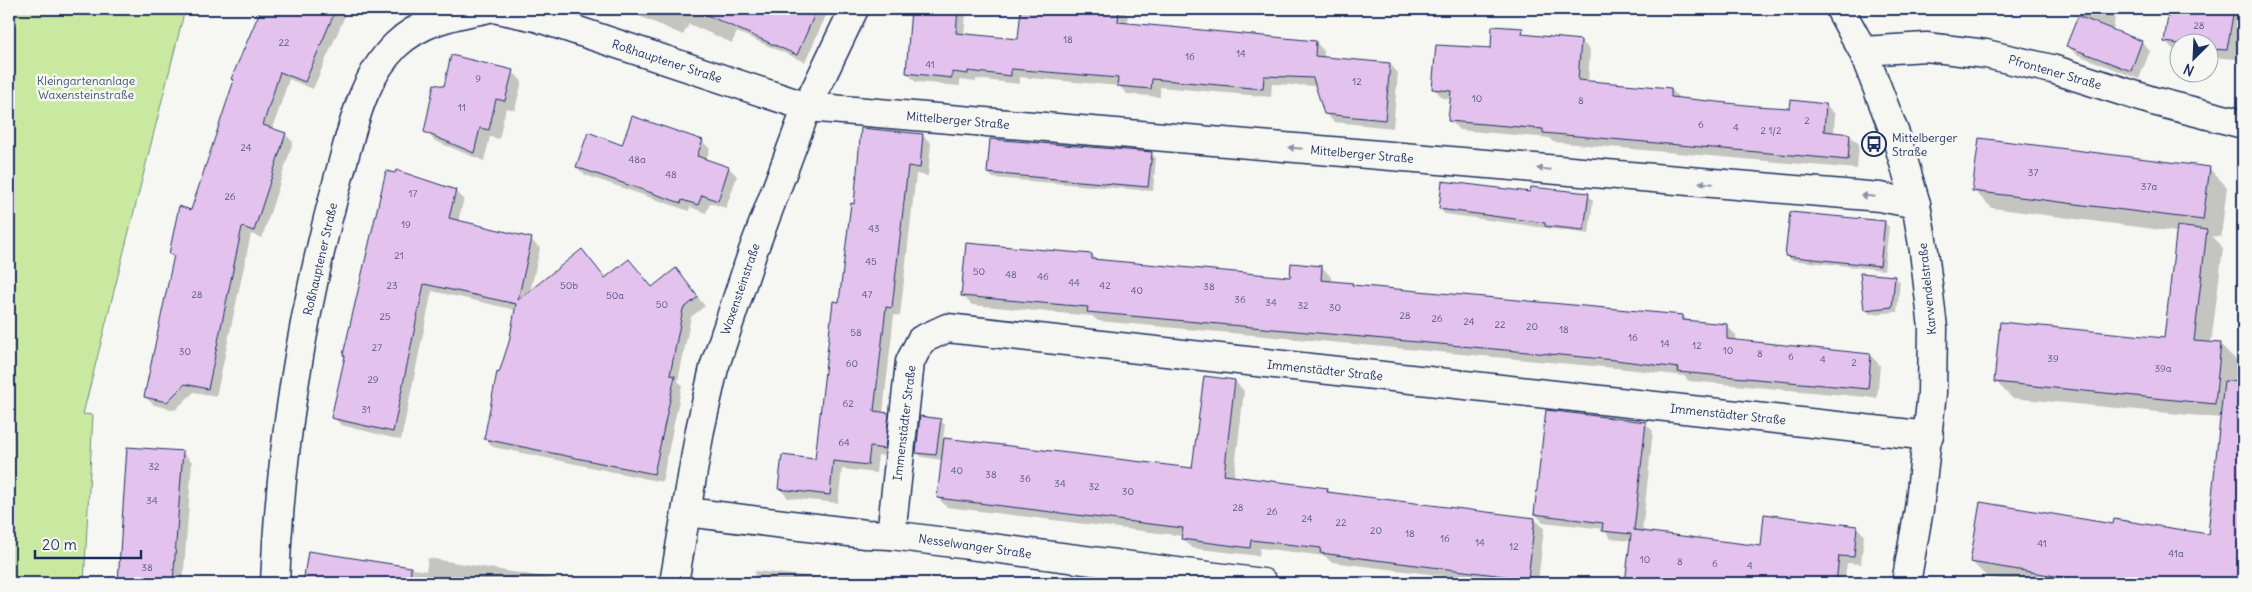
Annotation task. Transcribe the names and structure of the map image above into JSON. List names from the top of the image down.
{
  "streets": {
    "street": [
      "Roßhauptener Straße",
      "Pfrontener Straße",
      "Mittelberger Straße",
      "Waxensteinstraße",
      "Karwendelstraße",
      "Immenstädter Straße",
      "Nesselwanger Straße"
    ]
  },
  "crossings": [
    ["Roßhauptener Straße", "Mittelberger Straße"],
    ["Roßhauptener Straße", "Waxensteinstraße"],
    ["Pfrontener Straße", "Karwendelstraße"],
    ["Mittelberger Straße", "Waxensteinstraße"],
    ["Mittelberger Straße", "Karwendelstraße"],
    ["Waxensteinstraße", "Nesselwanger Straße"],
    ["Karwendelstraße", "Immenstädter Straße"],
    ["Immenstädter Straße", "Nesselwanger Straße"]
  ],
  "one_way": ["Mittelberger Straße"],
  "parks": ["Kleingartenanlage Waxensteinstraße"],
  "places": {
    "bus stop": ["Mittelberger Straße"]
  },
  "house_numbers": [
    "28",
    "18",
    "22",
    "14",
    "16",
    "41",
    "9",
    "12",
    "10",
    "8",
    "11",
    "2",
    "6",
    "4",
    "2 1/2",
    "24",
    "48a",
    "37",
    "48",
    "37a",
    "17",
    "26",
    "19",
    "43",
    "21",
    "45",
    "50",
    "48",
    "46",
    "44",
    "23",
    "50b",
    "42",
    "38",
    "40",
    "28",
    "47",
    "50a",
    "36",
    "34",
    "50",
    "32",
    "30",
    "28",
    "25",
    "26",
    "24",
    "22",
    "20",
    "18",
    "58",
    "16",
    "14",
    "12",
    "27",
    "10",
    "30",
    "8",
    "6",
    "39",
    "4",
    "2",
    "60",
    "39a",
    "29",
    "62",
    "31",
    "64",
    "32",
    "40",
    "38",
    "36",
    "34",
    "32",
    "30",
    "34",
    "28",
    "26",
    "24",
    "22",
    "20",
    "18",
    "16",
    "14",
    "41",
    "12",
    "41a",
    "10",
    "8",
    "6",
    "4",
    "38"
  ],
  "scale_bar": "20 m",
  "north": "bottom left"
}
